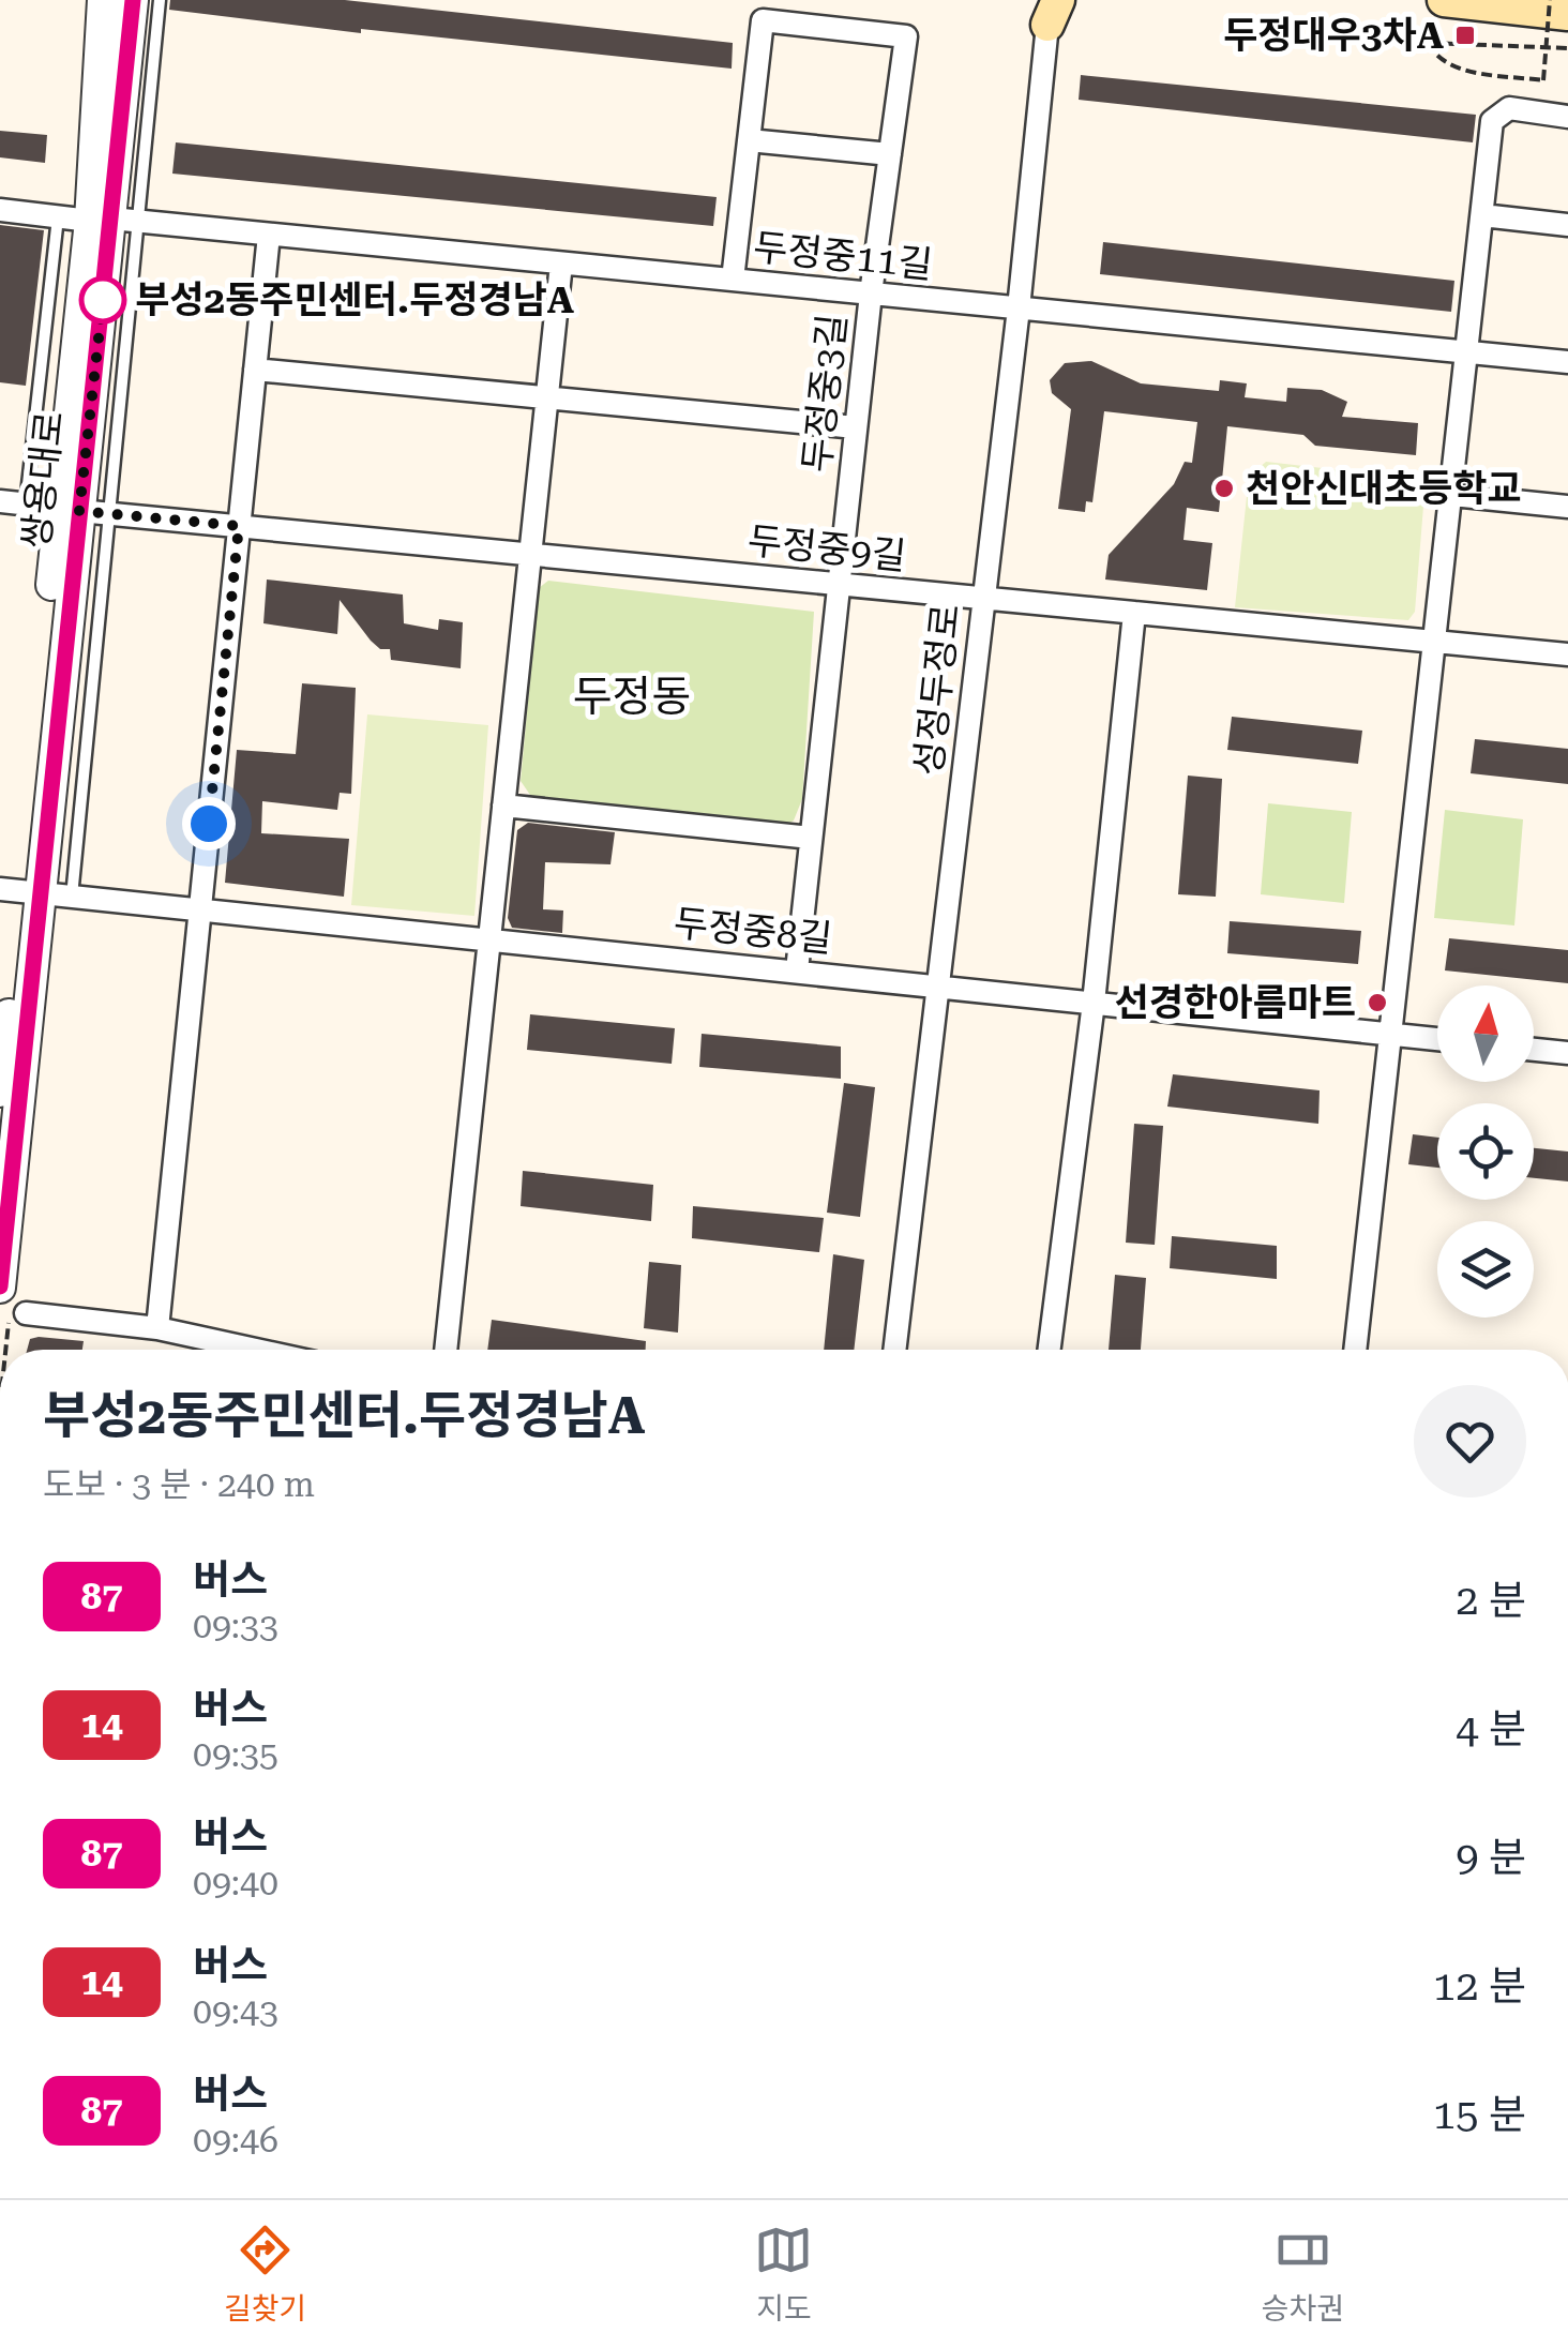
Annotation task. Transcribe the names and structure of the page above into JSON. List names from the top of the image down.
{
  "streets": {
    "street": [
      "두정중11길",
      "두정중3길",
      "쌍용대로",
      "두정중9길",
      "성정두정로",
      "두정중8길"
    ]
  },
  "crossings": [
    ["두정중11길", "두정중3길"],
    ["두정중11길", "쌍용대로"],
    ["두정중11길", "성정두정로"],
    ["두정중3길", "두정중9길"],
    ["두정중3길", "두정중8길"],
    ["쌍용대로", "두정중9길"],
    ["쌍용대로", "두정중8길"],
    ["두정중9길", "성정두정로"],
    ["성정두정로", "두정중8길"]
  ],
  "districts": ["두정동"],
  "places": {
    "transit": ["두정대우3차A"],
    "other": ["부성2동주민센터.두정경남A", "천안신대초등학교", "선경한아름마트"]
  },
  "lines": ["bus line 87"],
  "north": "top",
  "page": {
    "heading": ["부성2동주민센터.두정경남A", "도보 · 3 분 · 240 m"],
    "list": [
      {
        "mark": "87",
        "name": "버스",
        "note": "09:33",
        "value": "2 분"
      },
      {
        "mark": "14",
        "name": "버스",
        "note": "09:35",
        "value": "4 분"
      },
      {
        "mark": "87",
        "name": "버스",
        "note": "09:40",
        "value": "9 분"
      },
      {
        "mark": "14",
        "name": "버스",
        "note": "09:43",
        "value": "12 분"
      },
      {
        "mark": "87",
        "name": "버스",
        "note": "09:46",
        "value": "15 분"
      }
    ],
    "tabs": ["길찾기", "지도", "승차권"]
  }
}
